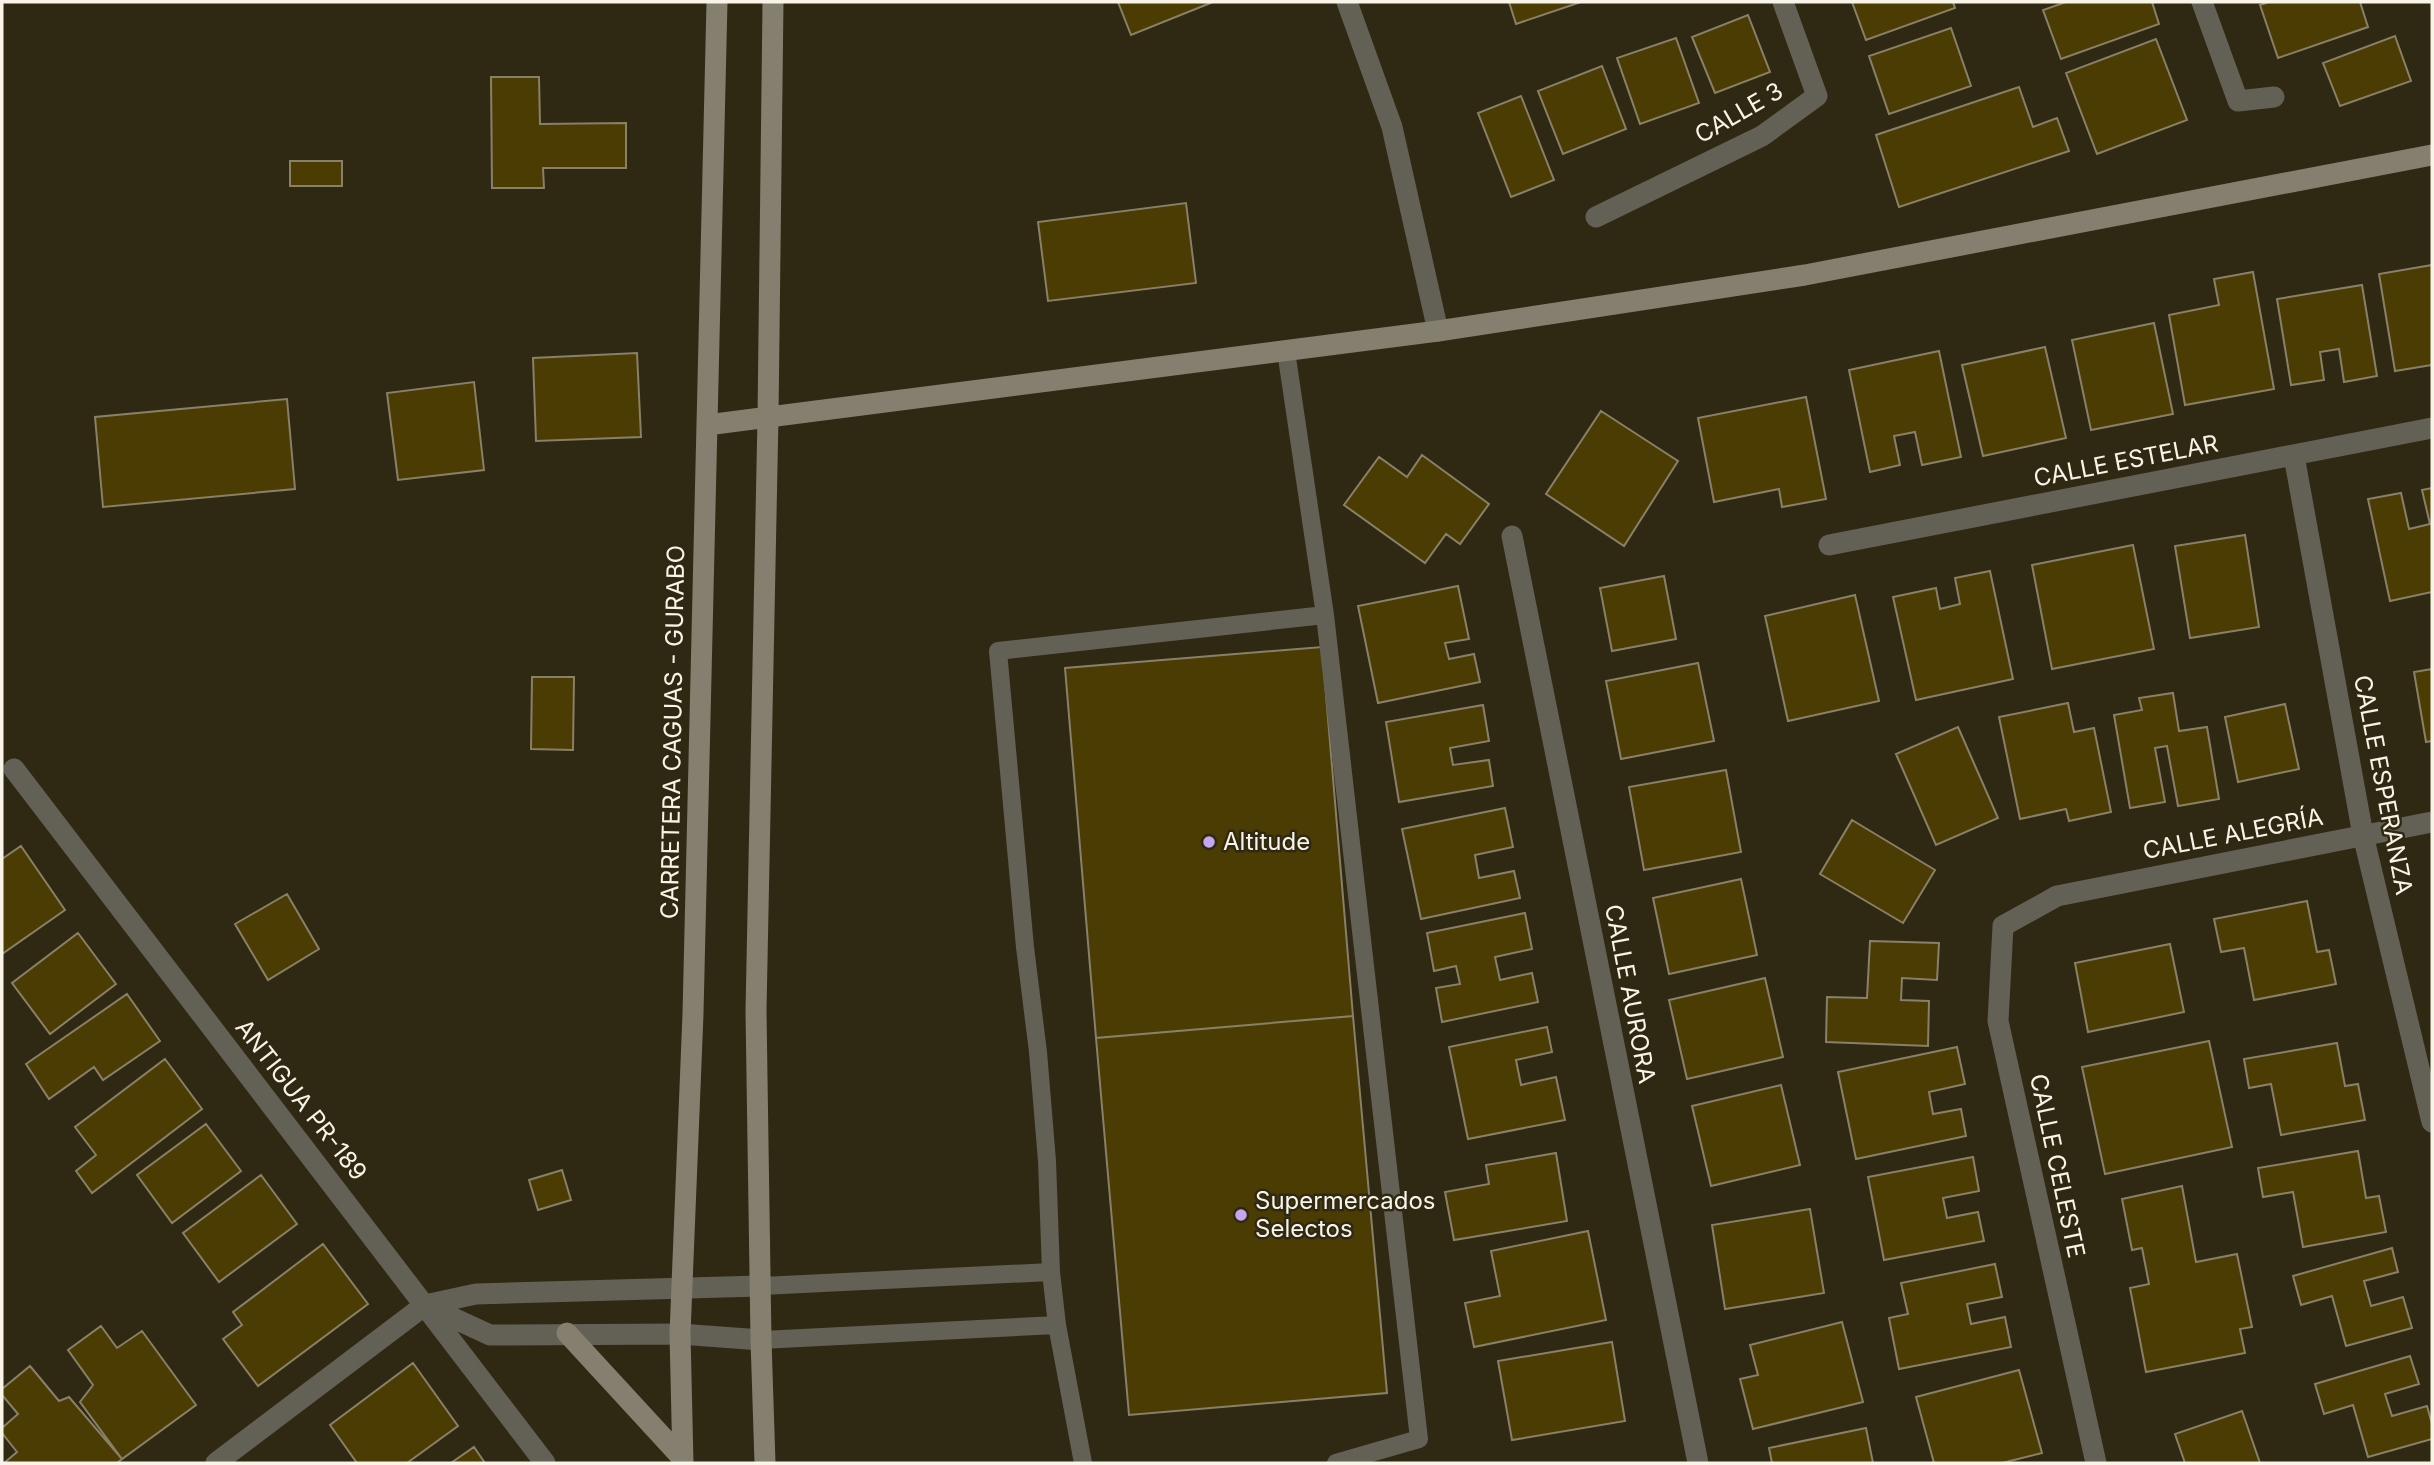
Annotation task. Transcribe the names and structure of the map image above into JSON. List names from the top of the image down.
{
  "streets": {
    "main road": ["CARRETERA CAGUAS - GURABO"],
    "street": [
      "CALLE 3",
      "CALLE ESTELAR",
      "CALLE ESPERANZA",
      "CALLE ALEGRÍA",
      "CALLE AURORA",
      "ANTIGUA PR-189",
      "CALLE CELESTE"
    ]
  },
  "crossings": [
    ["CALLE ESTELAR", "CALLE ESPERANZA"],
    ["CALLE ESPERANZA", "CALLE ALEGRÍA"],
    ["CALLE ALEGRÍA", "CALLE CELESTE"]
  ],
  "places": ["Altitude", "Supermercados Selectos"]
}
